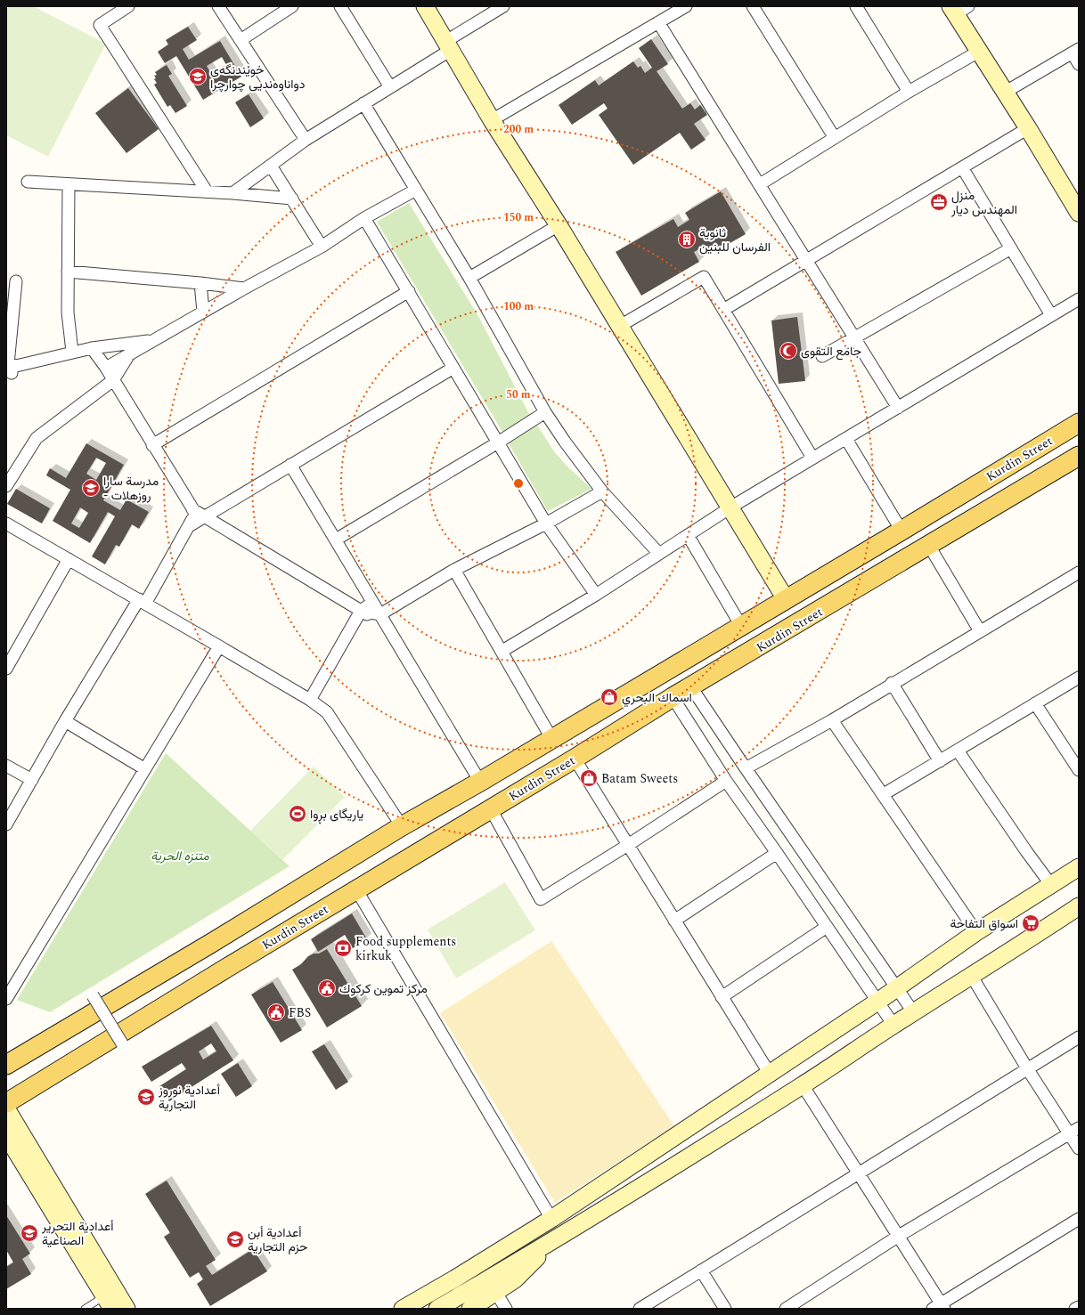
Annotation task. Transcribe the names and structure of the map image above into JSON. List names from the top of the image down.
{
  "streets": {
    "main road": ["Kurdin Street"]
  },
  "parks": ["متنزه الحرية"],
  "places": {
    "school or university": [
      "خوێندنگەی دواناوەندیی چوارچرا",
      "مدرسة سارا - روزهلات",
      "أعدادية نوروز التجارية",
      "أعدادية التحرير الصناعية",
      "أعدادية أبن حزم التجارية"
    ],
    "office": ["منزل المهندس ديار"],
    "building": ["ثانوية الفرسان للبنين"],
    "mosque": ["جامع التقوى"],
    "shop": ["اسماك البحري", "Batam Sweets"],
    "sports": ["یاریگای بڕوا"],
    "supermarket": ["اسواق التفاحة"],
    "bank": ["Food supplements kirkuk"],
    "public building": ["مركز تموين كركوك", "FBS"]
  },
  "rings": [
    "200 m",
    "150 m",
    "100 m",
    "50 m"
  ]
}
